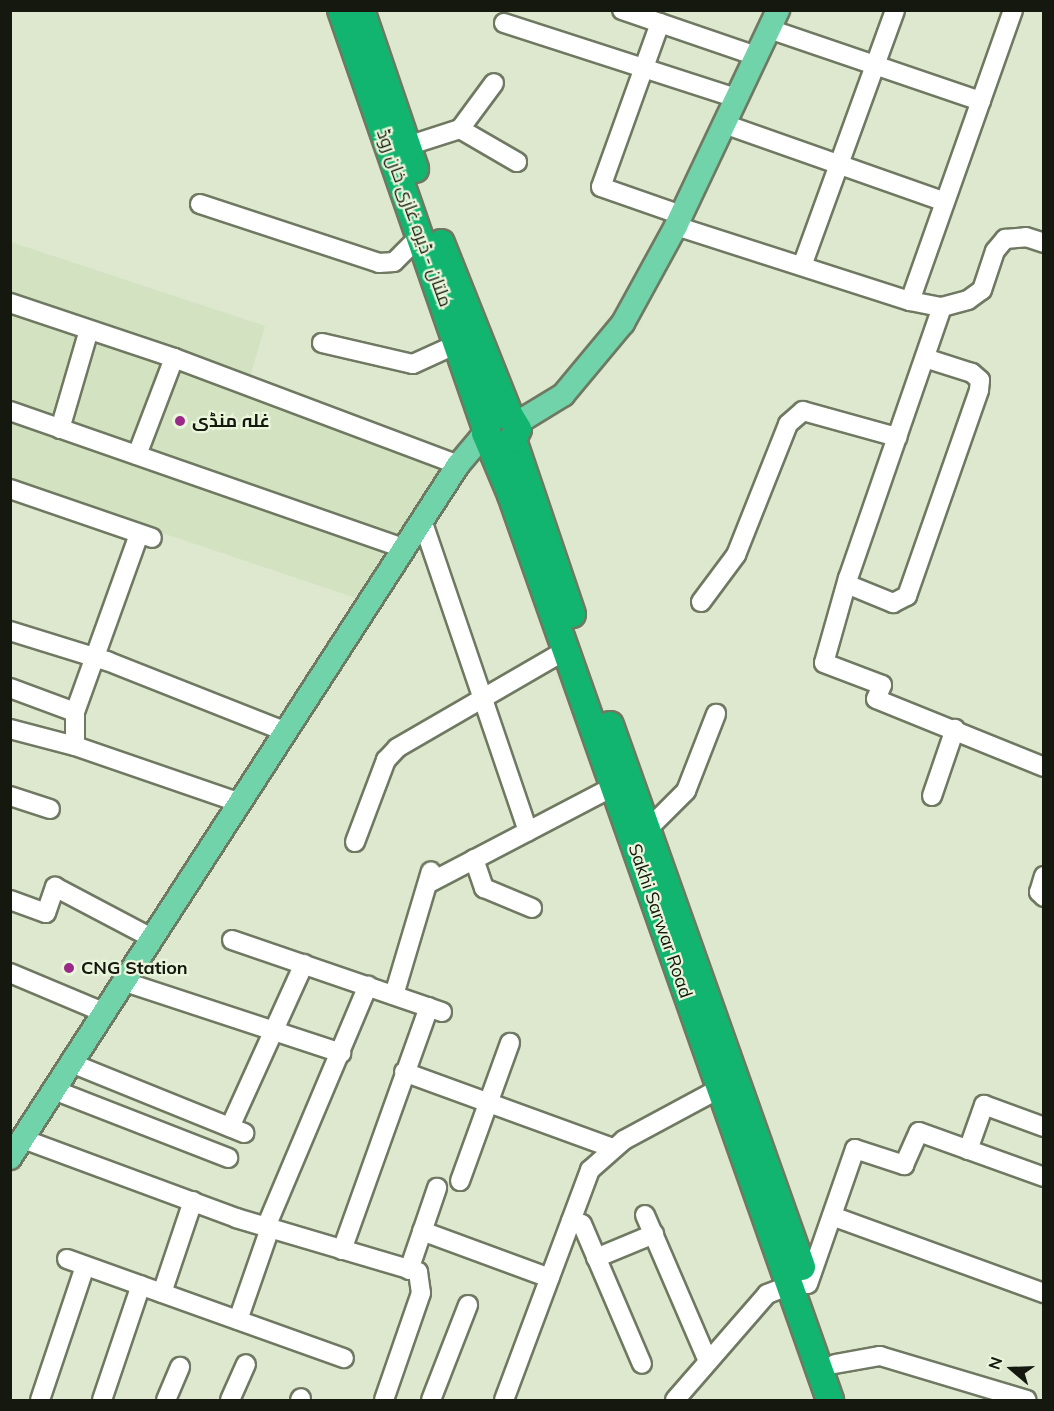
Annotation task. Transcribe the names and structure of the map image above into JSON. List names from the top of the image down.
{
  "streets": {
    "highway": ["ملتان - ڈیرہ غازی خان روڈ", "Sakhi Sarwar Road"]
  },
  "crossings": [
    ["ملتان - ڈیرہ غازی خان روڈ", "Sakhi Sarwar Road"]
  ],
  "places": ["غلہ منڈی", "CNG Station"],
  "north": "left"
}
